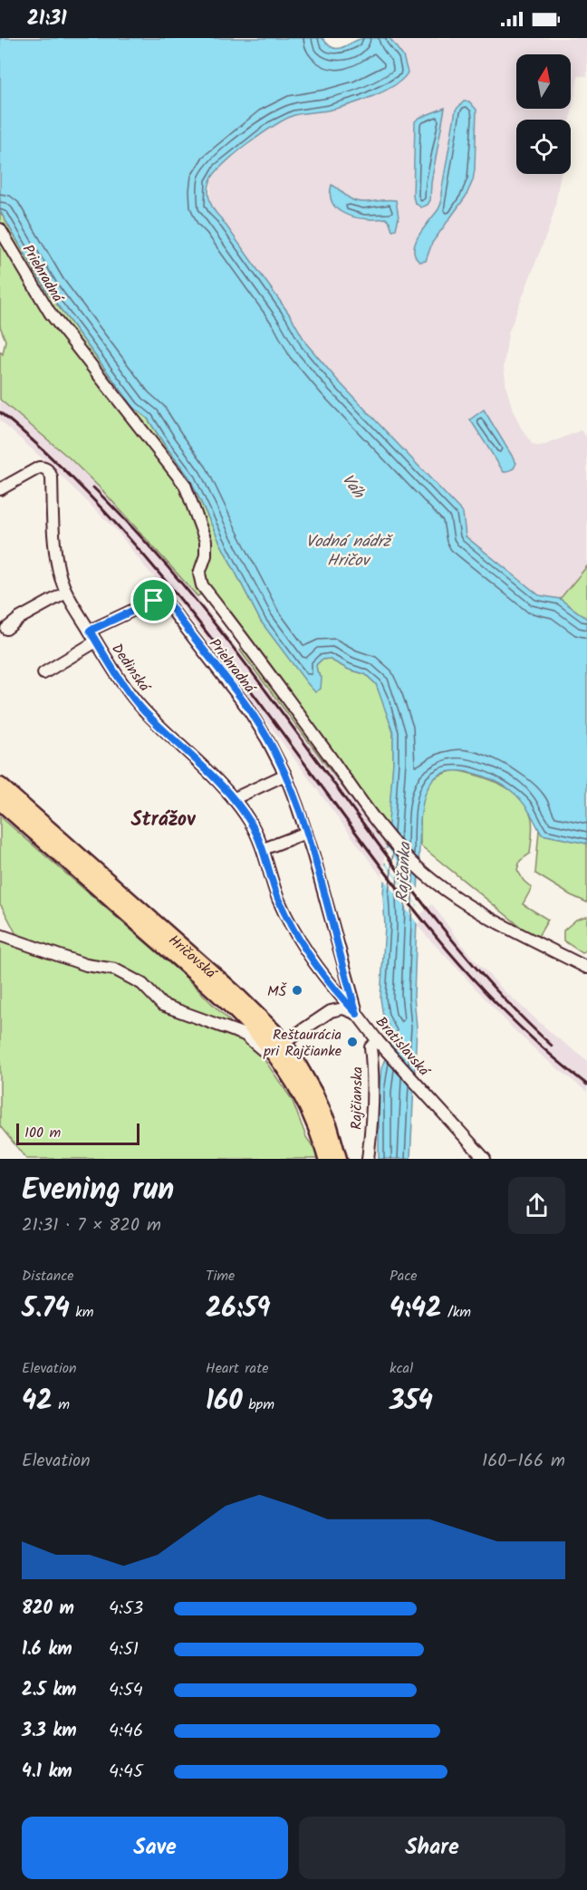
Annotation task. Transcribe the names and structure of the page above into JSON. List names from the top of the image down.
{
  "streets": {
    "main road": ["Hričovská"],
    "street": [
      "Priehradná",
      "Dedinská",
      "Bratislavská",
      "Rajčianska"
    ]
  },
  "crossings": [
    ["Priehradná", "Dedinská"],
    ["Priehradná", "Bratislavská"],
    ["Dedinská", "Bratislavská"],
    ["Hričovská", "Bratislavská"],
    ["Bratislavská", "Rajčianska"]
  ],
  "districts": ["Strážov"],
  "water": ["Váh", "Vodná nádrž Hričov", "Rajčanka"],
  "places": ["MŠ", "Reštaurácia pri Rajčianke"],
  "scale_bar": "100 m",
  "north": "top",
  "page": {
    "status": "21:31",
    "scale": "100 m",
    "heading": ["Evening run", "21:31 · 7 × 820 m"],
    "stats": [
      ["Distance", "5.74 km"],
      ["Time", "26:59"],
      ["Pace", "4:42 /km"],
      ["Elevation", "42 m"],
      ["Heart rate", "160 bpm"],
      ["kcal", "354"]
    ],
    "chart": ["Elevation", "160–166 m"],
    "list": [
      {
        "name": "820 m",
        "note": "4:53"
      },
      {
        "name": "1.6 km",
        "note": "4:51"
      },
      {
        "name": "2.5 km",
        "note": "4:54"
      },
      {
        "name": "3.3 km",
        "note": "4:46"
      },
      {
        "name": "4.1 km",
        "note": "4:45"
      }
    ],
    "buttons": ["Save", "Share"]
  }
}
